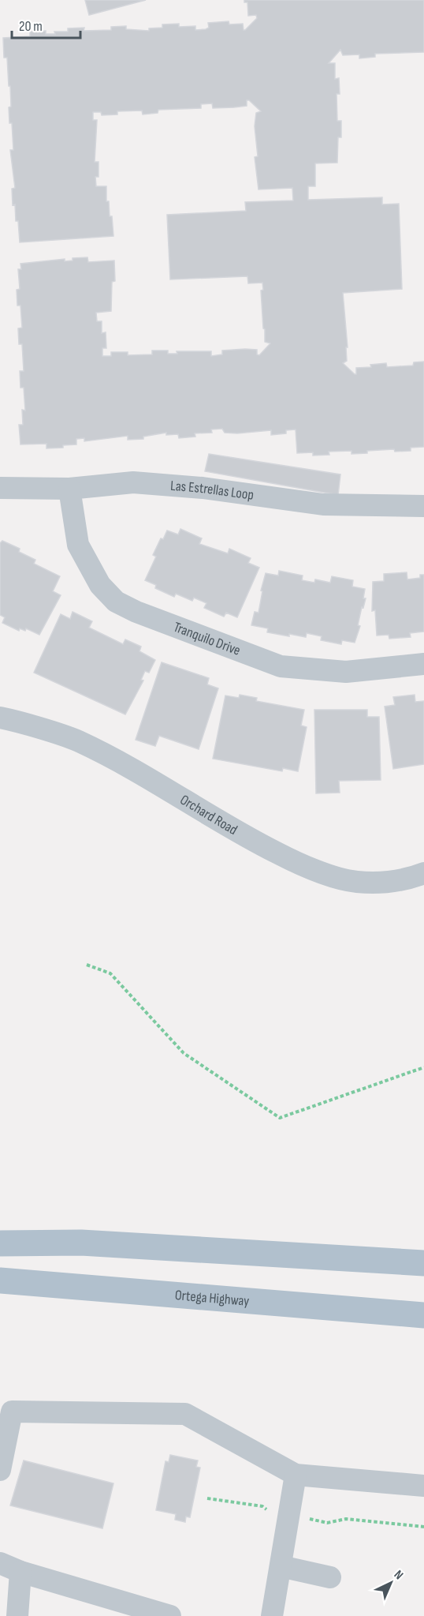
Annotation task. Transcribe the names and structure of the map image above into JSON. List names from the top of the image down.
{
  "streets": {
    "main road": ["Ortega Highway"],
    "street": ["Las Estrellas Loop", "Tranquilo Drive", "Orchard Road"]
  },
  "crossings": [
    ["Las Estrellas Loop", "Tranquilo Drive"]
  ],
  "scale_bar": "20 m",
  "north": "top right"
}
